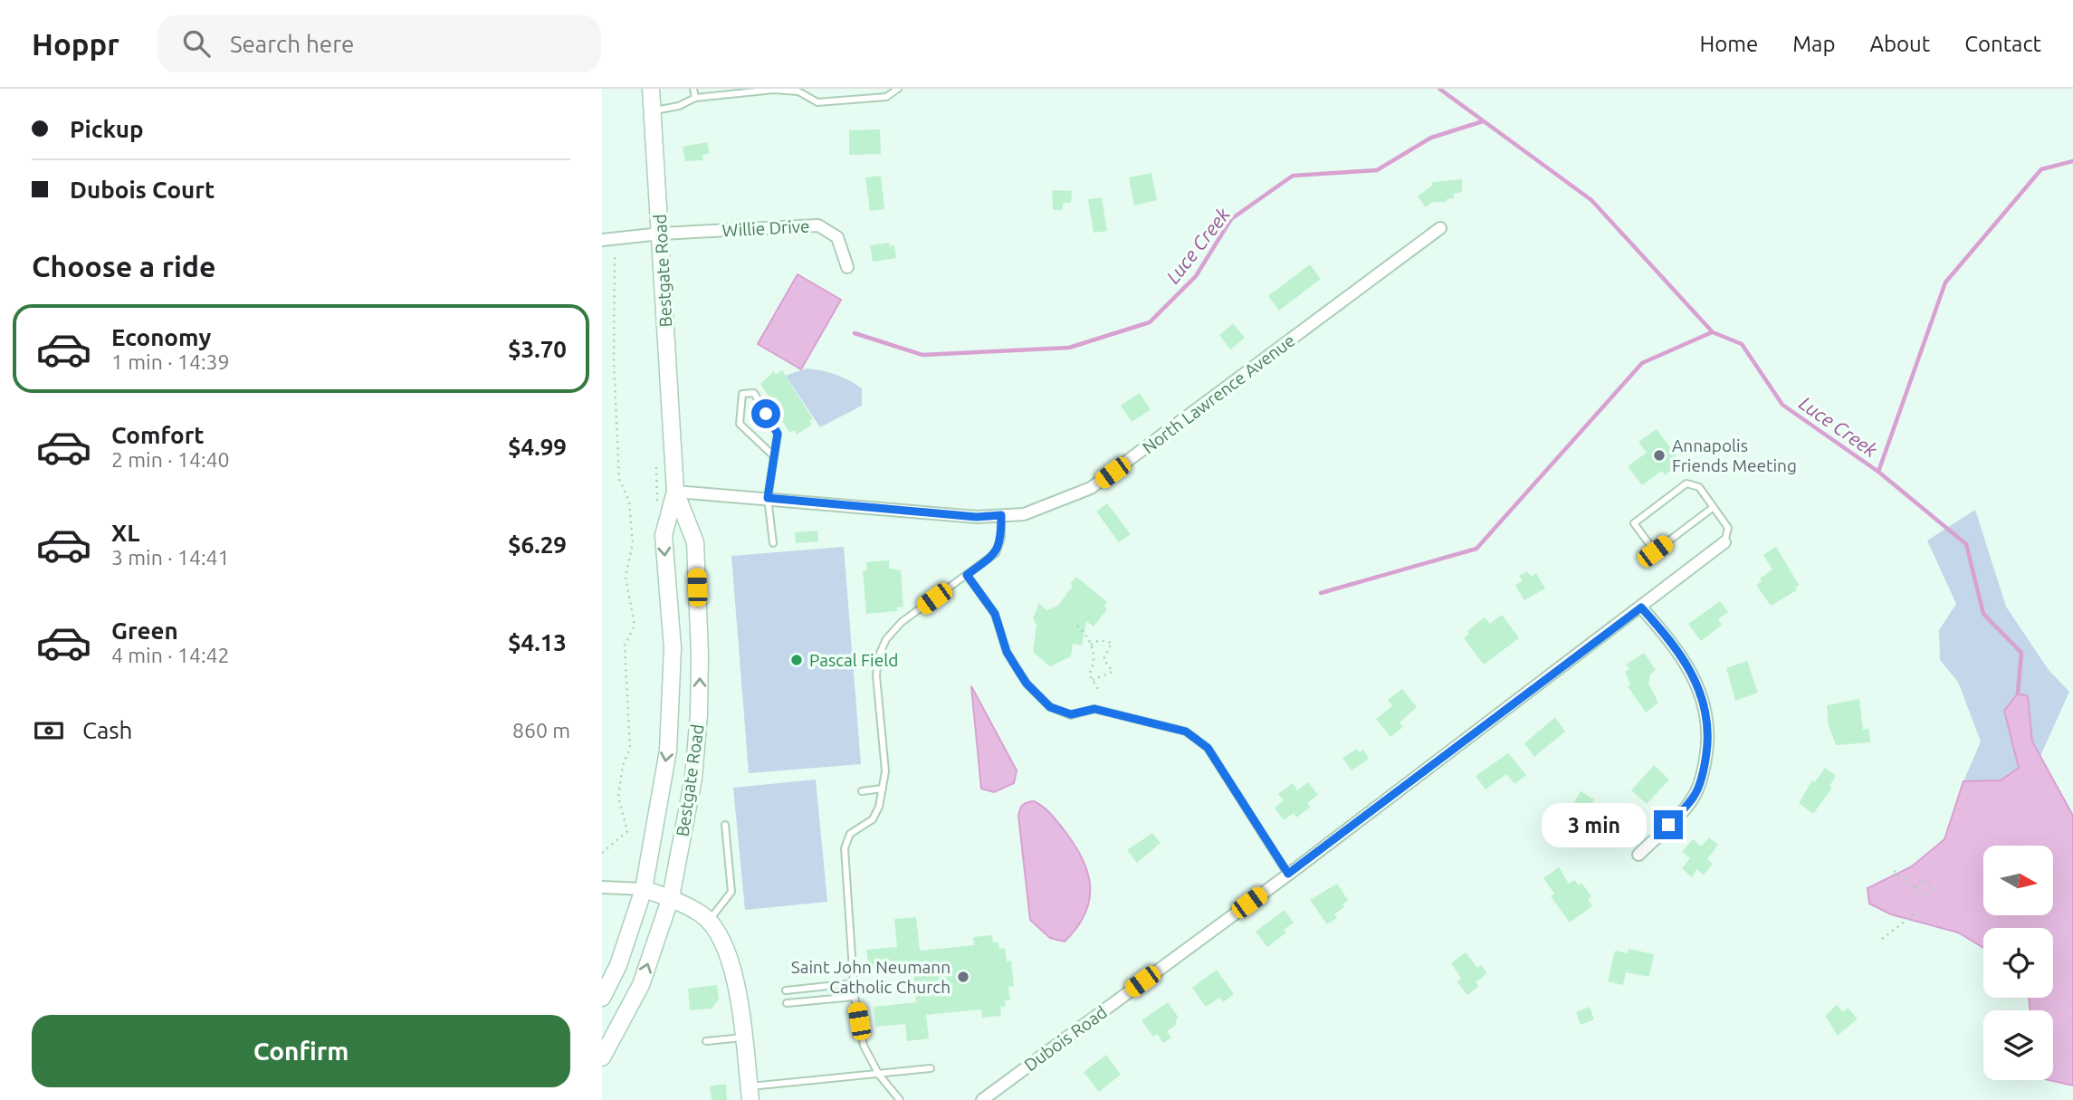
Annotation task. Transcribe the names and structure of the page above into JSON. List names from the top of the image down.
{
  "streets": {
    "main road": ["Bestgate Road"],
    "street": ["Willie Drive", "North Lawrence Avenue", "Dubois Road"]
  },
  "crossings": [
    ["Willie Drive", "Bestgate Road"],
    ["Bestgate Road", "North Lawrence Avenue"]
  ],
  "water": ["Luce Creek"],
  "places": ["Annapolis Friends Meeting", "Pascal Field", "Saint John Neumann Catholic Church"],
  "north": "right",
  "page": {
    "header": "Hoppr",
    "search": "Search here",
    "nav": [
      "Home",
      "Map",
      "About",
      "Contact"
    ],
    "banner": ["Pickup", "Dubois Court"],
    "heading": "Choose a ride",
    "list": [
      {
        "name": "Economy",
        "note": "1 min · 14:39",
        "value": "$3.70"
      },
      {
        "name": "Comfort",
        "note": "2 min · 14:40",
        "value": "$4.99"
      },
      {
        "name": "XL",
        "note": "3 min · 14:41",
        "value": "$6.29"
      },
      {
        "name": "Green",
        "note": "4 min · 14:42",
        "value": "$4.13"
      }
    ],
    "pay": ["Cash", "860 m"],
    "bubble": "3 min",
    "buttons": "Confirm"
  }
}
